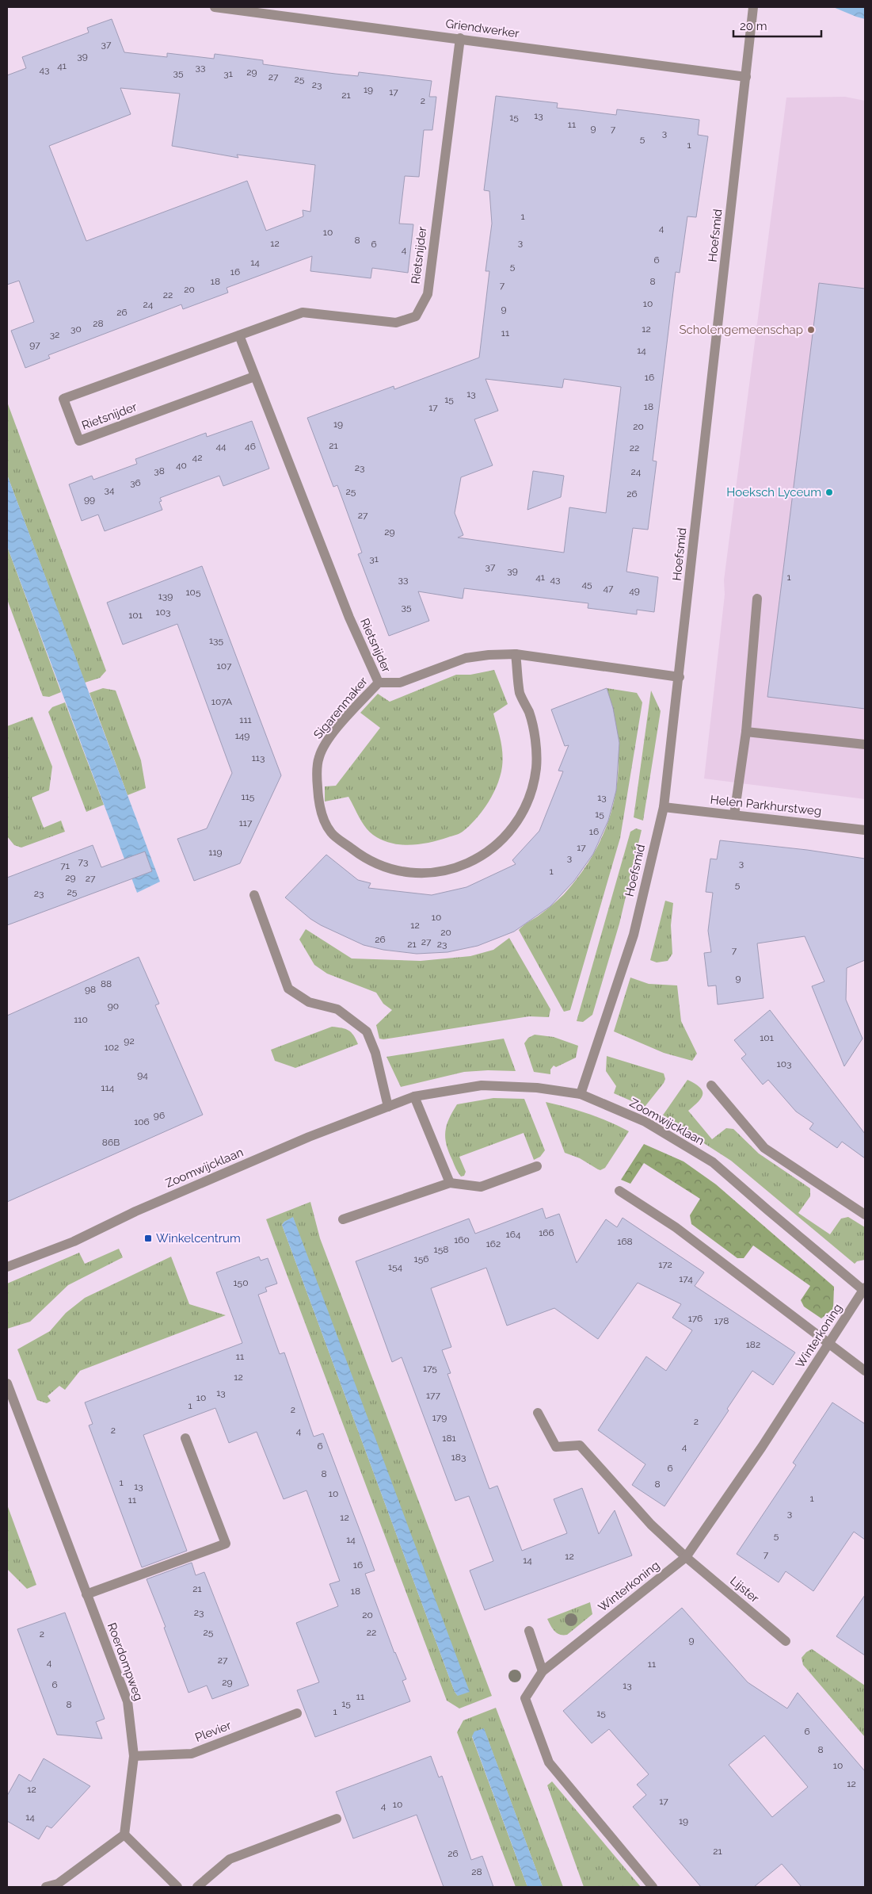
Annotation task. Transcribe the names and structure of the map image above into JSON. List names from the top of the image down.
{
  "streets": {
    "street": [
      "Griendwerker",
      "Hoefsmid",
      "Rietsnijder",
      "Sigarenmaker",
      "Helen Parkhurstweg",
      "Zoomwijcklaan",
      "Winterkoning",
      "Lijster",
      "Roerdompweg",
      "Plevier"
    ]
  },
  "crossings": [
    ["Griendwerker", "Hoefsmid"],
    ["Griendwerker", "Rietsnijder"],
    ["Hoefsmid", "Rietsnijder"],
    ["Hoefsmid", "Helen Parkhurstweg"],
    ["Hoefsmid", "Zoomwijcklaan"],
    ["Rietsnijder", "Sigarenmaker"],
    ["Zoomwijcklaan", "Winterkoning"],
    ["Winterkoning", "Lijster"],
    ["Roerdompweg", "Plevier"]
  ],
  "places": {
    "other": ["Scholengemeenschap", "Hoeksch Lyceum"],
    "transit": ["Winkelcentrum"]
  },
  "house_numbers": [
    "37",
    "39",
    "41",
    "33",
    "43",
    "29",
    "35",
    "31",
    "27",
    "25",
    "23",
    "19",
    "17",
    "21",
    "2",
    "13",
    "15",
    "11",
    "9",
    "7",
    "3",
    "5",
    "1",
    "1",
    "4",
    "10",
    "8",
    "3",
    "12",
    "6",
    "4",
    "6",
    "14",
    "5",
    "16",
    "18",
    "8",
    "7",
    "20",
    "22",
    "10",
    "24",
    "9",
    "26",
    "28",
    "30",
    "12",
    "11",
    "32",
    "97",
    "14",
    "16",
    "13",
    "15",
    "18",
    "17",
    "19",
    "20",
    "21",
    "44",
    "46",
    "22",
    "42",
    "40",
    "23",
    "38",
    "24",
    "36",
    "34",
    "25",
    "26",
    "99",
    "27",
    "29",
    "31",
    "37",
    "39",
    "41",
    "1",
    "33",
    "43",
    "45",
    "47",
    "49",
    "105",
    "139",
    "35",
    "103",
    "101",
    "135",
    "107",
    "107A",
    "111",
    "149",
    "113",
    "115",
    "13",
    "15",
    "117",
    "16",
    "17",
    "119",
    "3",
    "73",
    "3",
    "71",
    "1",
    "29",
    "27",
    "5",
    "25",
    "23",
    "10",
    "12",
    "20",
    "26",
    "27",
    "21",
    "23",
    "7",
    "9",
    "88",
    "98",
    "90",
    "110",
    "101",
    "92",
    "102",
    "103",
    "94",
    "114",
    "96",
    "106",
    "86B",
    "166",
    "164",
    "160",
    "168",
    "162",
    "158",
    "156",
    "172",
    "154",
    "174",
    "150",
    "176",
    "178",
    "182",
    "11",
    "175",
    "12",
    "13",
    "177",
    "10",
    "1",
    "2",
    "179",
    "2",
    "2",
    "4",
    "181",
    "6",
    "4",
    "183",
    "6",
    "8",
    "1",
    "8",
    "13",
    "10",
    "1",
    "11",
    "3",
    "12",
    "5",
    "14",
    "7",
    "12",
    "14",
    "16",
    "21",
    "18",
    "23",
    "20",
    "25",
    "22",
    "2",
    "9",
    "27",
    "4",
    "11",
    "29",
    "6",
    "13",
    "11",
    "15",
    "8",
    "1",
    "15",
    "6",
    "8",
    "10",
    "12",
    "12",
    "17",
    "10",
    "4",
    "14",
    "19",
    "21",
    "26",
    "28"
  ],
  "scale_bar": "20 m"
}
